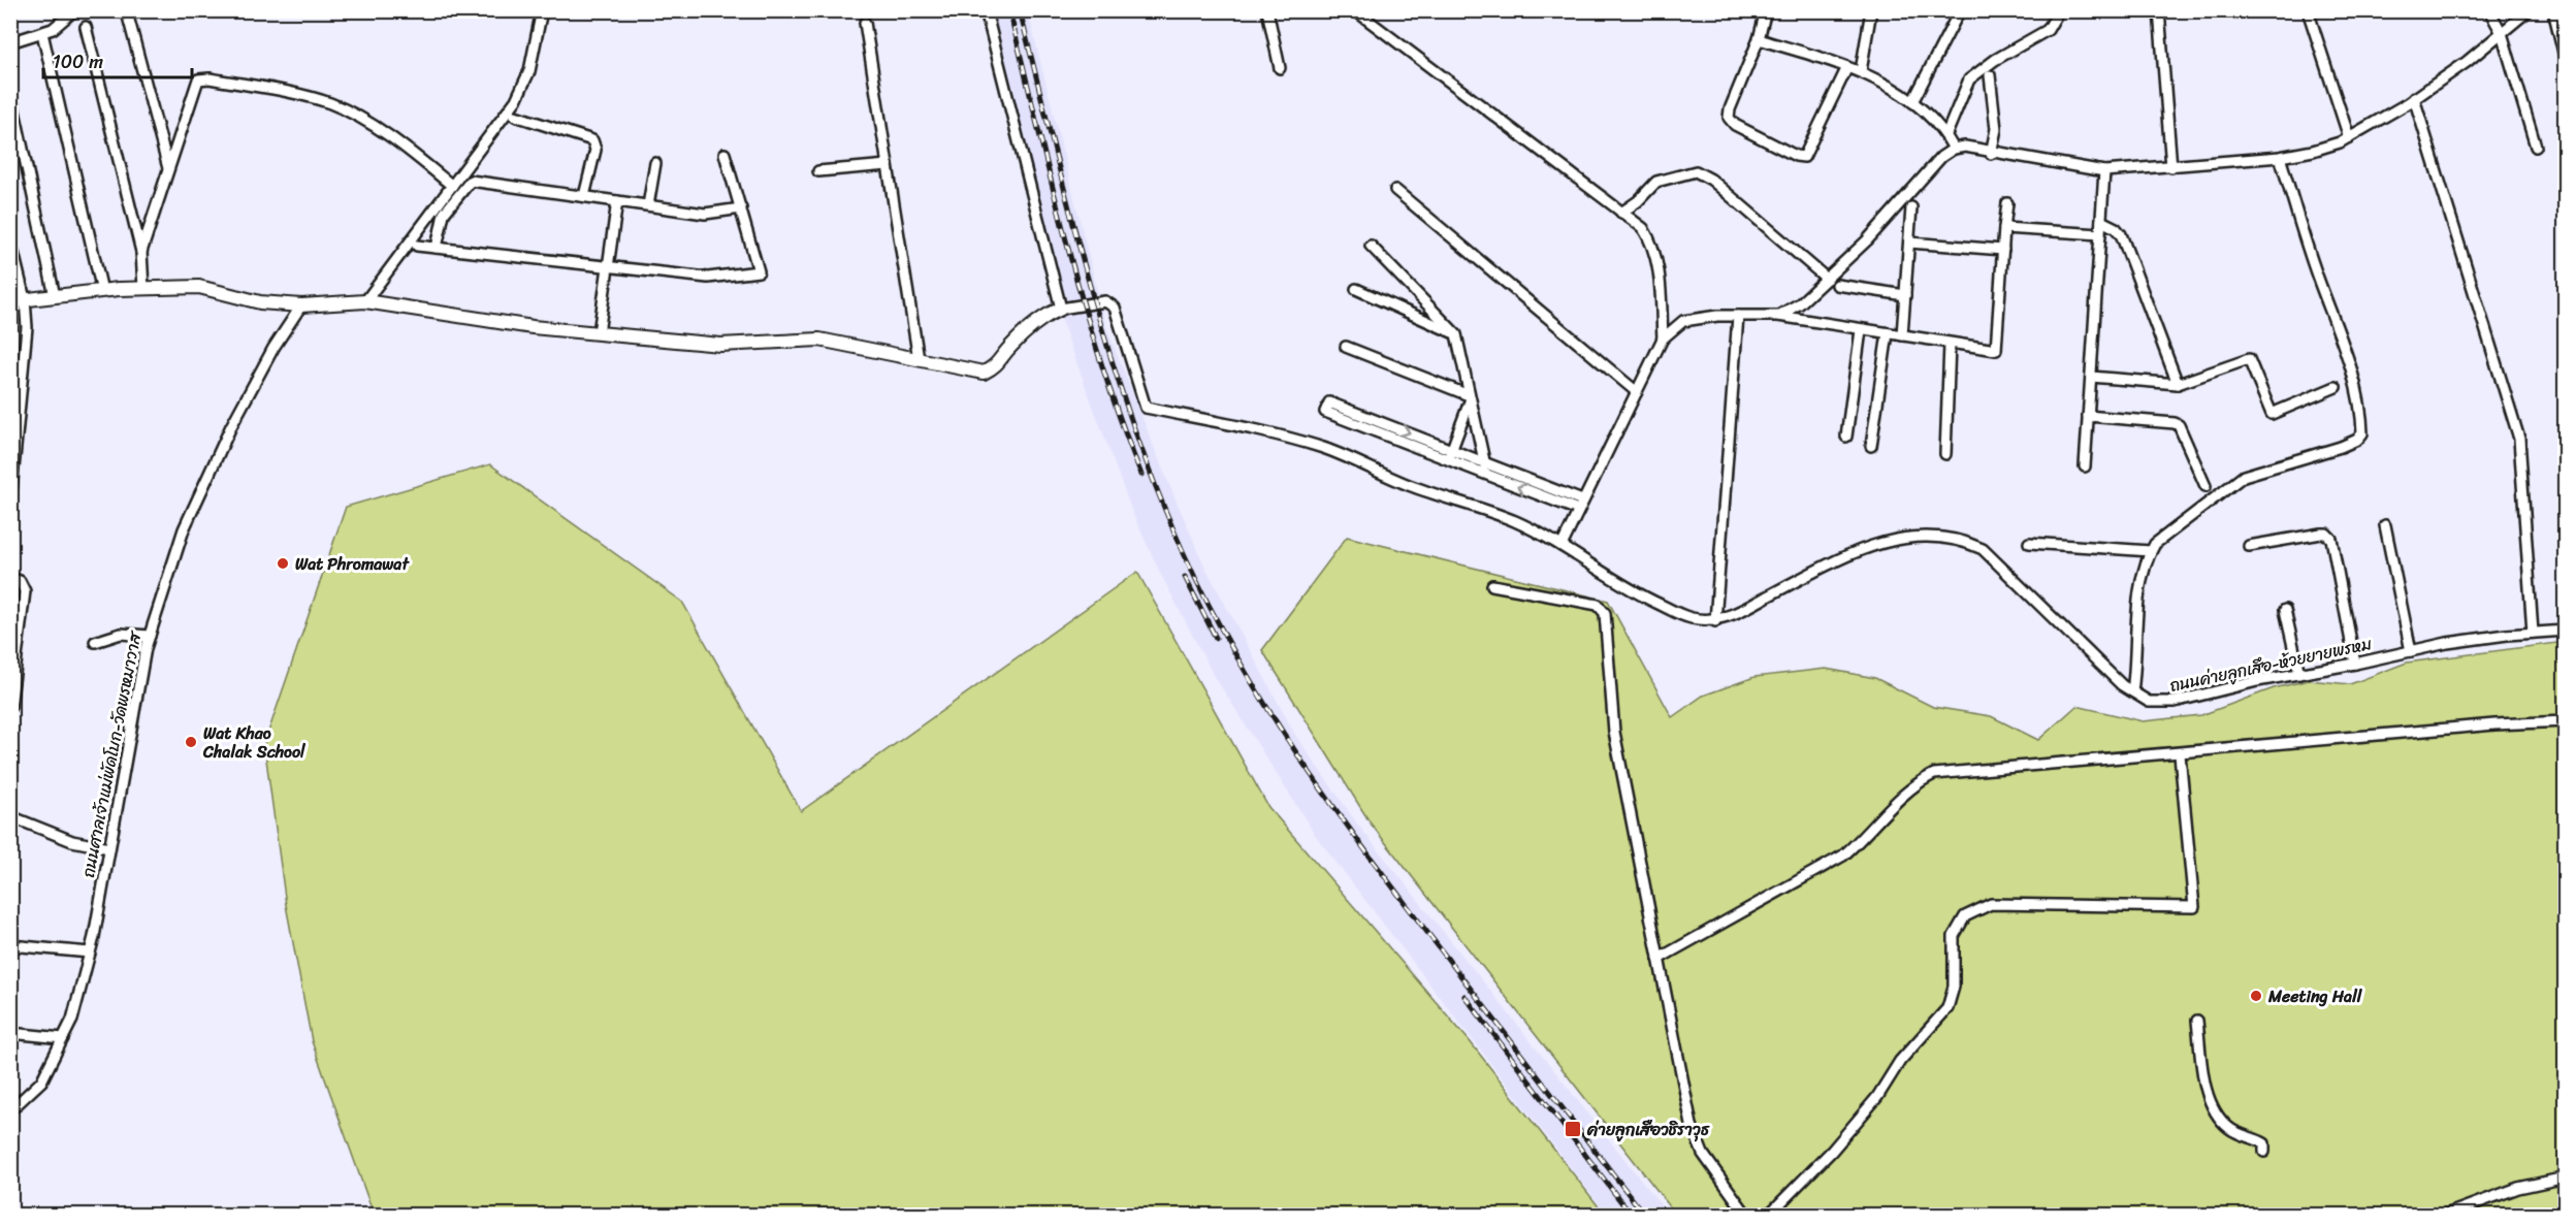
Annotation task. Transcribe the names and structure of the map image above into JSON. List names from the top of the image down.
{
  "streets": {
    "street": ["ถนนค่ายลูกเสึอ-ห้วยยายพรหม", "ถนนศาลเจ้าแม่พัดโบก-วัดพรหมาวาส"]
  },
  "places": {
    "other": ["Wat Phromawat", "Wat Khao Chalak School", "Meeting Hall"],
    "transit": ["ค่ายลูกเสือวชิราวุธ"]
  },
  "scale_bar": "100 m"
}
